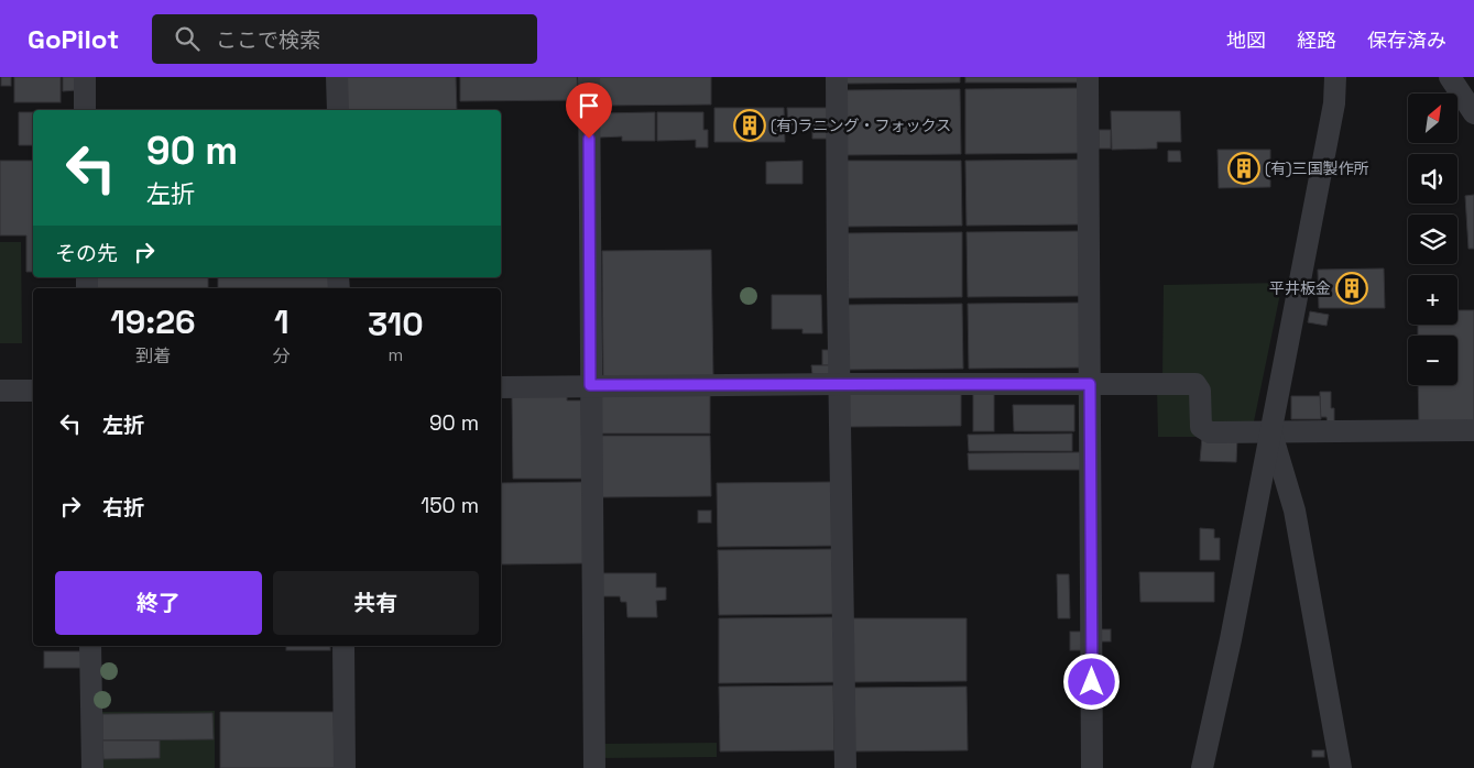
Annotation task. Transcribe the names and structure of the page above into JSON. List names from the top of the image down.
{
  "places": {
    "building": ["(有)ラニング・フォックス", "(有)三国製作所", "平井板金"]
  },
  "north": "top right",
  "page": {
    "header": "GoPilot",
    "search": "ここで検索",
    "nav": ["地図", "経路", "保存済み"],
    "map_buttons": ["+", "−"],
    "turn": ["90 m", "左折"],
    "then": "その先",
    "eta": [
      "19:26",
      "到着",
      "1",
      "分",
      "310",
      "m"
    ],
    "list": [
      {
        "name": "左折",
        "value": "90 m"
      },
      {
        "name": "右折",
        "value": "150 m"
      }
    ],
    "buttons": ["終了", "共有"]
  }
}
